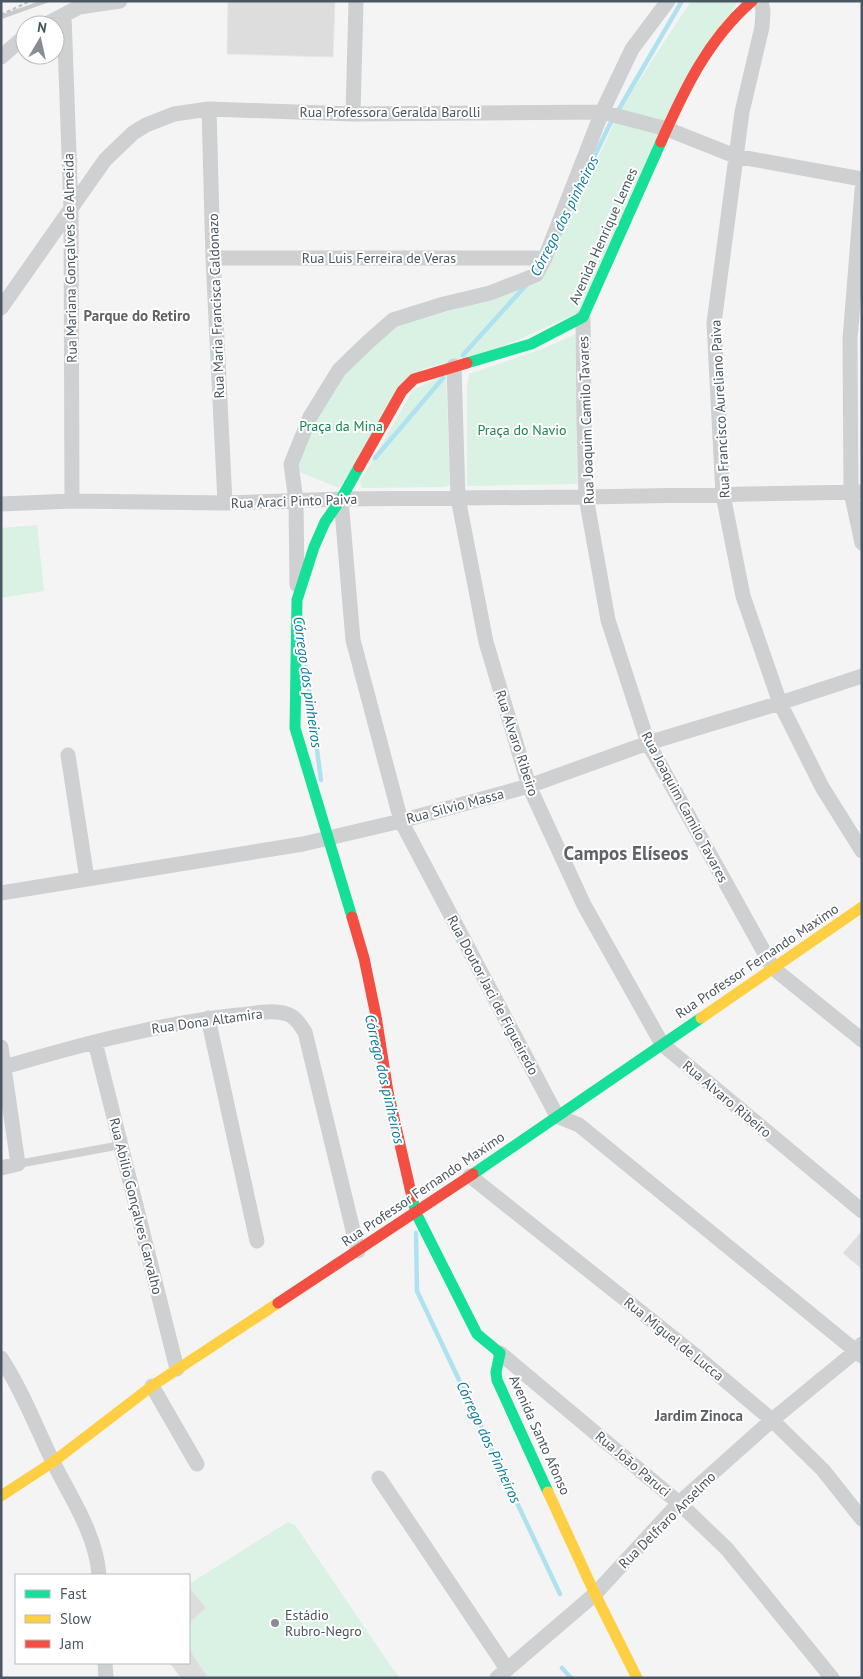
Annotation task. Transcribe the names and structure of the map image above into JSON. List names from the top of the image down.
{
  "streets": {
    "street": [
      "Rua Professora Geralda Barolli",
      "Avenida Henrique Lemes",
      "Rua Mariana Gonçalves de Almeida",
      "Rua Luis Ferreira de Veras",
      "Rua Maria Francisca Caldonazo",
      "Rua Francisco Aureliano Paiva",
      "Rua Joaquim Camilo Tavares",
      "Rua Araci Pinto Paiva",
      "Rua Alvaro Ribeiro",
      "Rua Silvio Massa",
      "Rua Professor Fernando Maximo",
      "Rua Doutor Jaci de Figueiredo",
      "Rua Dona Altamira",
      "Rua Abilio Gonçalves Carvalho",
      "Rua Miguel de Lucca",
      "Avenida Santo Afonso",
      "Rua João Paruci",
      "Rua Delfraro Anselmo"
    ]
  },
  "crossings": [
    ["Rua Professora Geralda Barolli", "Avenida Henrique Lemes"],
    ["Rua Professora Geralda Barolli", "Rua Mariana Gonçalves de Almeida"],
    ["Rua Professora Geralda Barolli", "Rua Maria Francisca Caldonazo"],
    ["Rua Professora Geralda Barolli", "Rua Francisco Aureliano Paiva"],
    ["Avenida Henrique Lemes", "Rua Joaquim Camilo Tavares"],
    ["Avenida Henrique Lemes", "Rua Araci Pinto Paiva"],
    ["Avenida Henrique Lemes", "Rua Alvaro Ribeiro"],
    ["Avenida Henrique Lemes", "Rua Silvio Massa"],
    ["Avenida Henrique Lemes", "Rua Professor Fernando Maximo"],
    ["Avenida Henrique Lemes", "Rua Doutor Jaci de Figueiredo"],
    ["Rua Mariana Gonçalves de Almeida", "Rua Araci Pinto Paiva"],
    ["Rua Luis Ferreira de Veras", "Rua Maria Francisca Caldonazo"],
    ["Rua Maria Francisca Caldonazo", "Rua Araci Pinto Paiva"],
    ["Rua Francisco Aureliano Paiva", "Rua Araci Pinto Paiva"],
    ["Rua Francisco Aureliano Paiva", "Rua Silvio Massa"],
    ["Rua Joaquim Camilo Tavares", "Rua Araci Pinto Paiva"],
    ["Rua Joaquim Camilo Tavares", "Rua Silvio Massa"],
    ["Rua Joaquim Camilo Tavares", "Rua Professor Fernando Maximo"],
    ["Rua Araci Pinto Paiva", "Rua Alvaro Ribeiro"],
    ["Rua Araci Pinto Paiva", "Rua Doutor Jaci de Figueiredo"],
    ["Rua Alvaro Ribeiro", "Rua Silvio Massa"],
    ["Rua Alvaro Ribeiro", "Rua Professor Fernando Maximo"],
    ["Rua Silvio Massa", "Rua Doutor Jaci de Figueiredo"],
    ["Rua Professor Fernando Maximo", "Rua Doutor Jaci de Figueiredo"],
    ["Rua Professor Fernando Maximo", "Rua Dona Altamira"],
    ["Rua Professor Fernando Maximo", "Rua Abilio Gonçalves Carvalho"],
    ["Rua Professor Fernando Maximo", "Rua Miguel de Lucca"],
    ["Rua Dona Altamira", "Rua Abilio Gonçalves Carvalho"],
    ["Rua Miguel de Lucca", "Rua Delfraro Anselmo"],
    ["Avenida Santo Afonso", "Rua João Paruci"],
    ["Avenida Santo Afonso", "Rua Delfraro Anselmo"],
    ["Rua João Paruci", "Rua Delfraro Anselmo"]
  ],
  "districts": ["Parque do Retiro", "Campos Elíseos", "Jardim Zinoca"],
  "water": ["Córrego dos pinheiros", "Córrego dos Pinheiros"],
  "parks": ["Praça da Mina", "Praça do Navio"],
  "places": ["Estádio Rubro-Negro"],
  "legend": ["Fast", "Slow", "Jam"],
  "north": "top"
}
